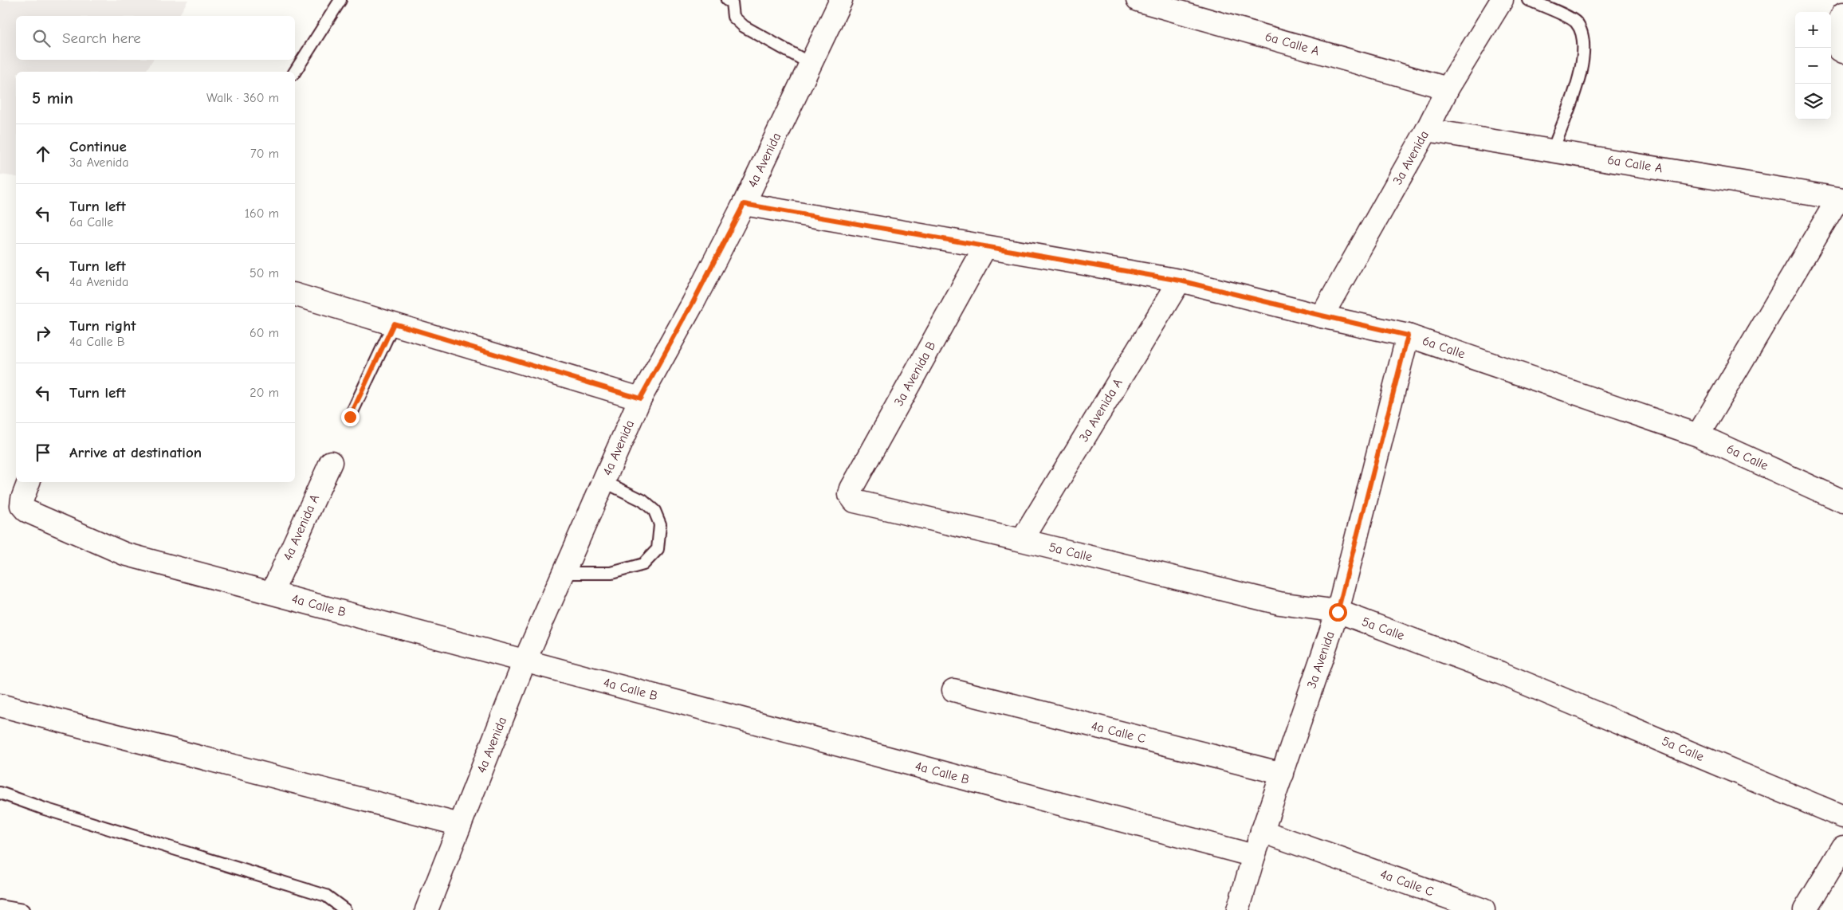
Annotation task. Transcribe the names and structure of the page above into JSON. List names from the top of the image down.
{
  "streets": {
    "street": [
      "6a Calle A",
      "3a Avenida",
      "4a Avenida",
      "6a Calle",
      "3a Avenida B",
      "3a Avenida A",
      "4a Avenida A",
      "5a Calle",
      "4a Calle B",
      "4a Calle C"
    ]
  },
  "crossings": [
    ["6a Calle A", "3a Avenida"],
    ["3a Avenida", "6a Calle"],
    ["3a Avenida", "5a Calle"],
    ["3a Avenida", "4a Calle B"],
    ["3a Avenida", "4a Calle C"],
    ["4a Avenida", "6a Calle"],
    ["4a Avenida", "4a Calle B"],
    ["6a Calle", "3a Avenida B"],
    ["6a Calle", "3a Avenida A"],
    ["3a Avenida B", "5a Calle"],
    ["3a Avenida A", "5a Calle"],
    ["4a Avenida A", "4a Calle B"]
  ],
  "page": {
    "map_buttons": ["+", "−"],
    "search": "Search here",
    "heading": ["5 min", "Walk · 360 m"],
    "list": [
      ["Continue", "3a Avenida", "70 m"],
      ["Turn left", "6a Calle", "160 m"],
      ["Turn left", "4a Avenida", "50 m"],
      ["Turn right", "4a Calle B", "60 m"],
      ["Turn left", "20 m"],
      "Arrive at destination"
    ]
  }
}
